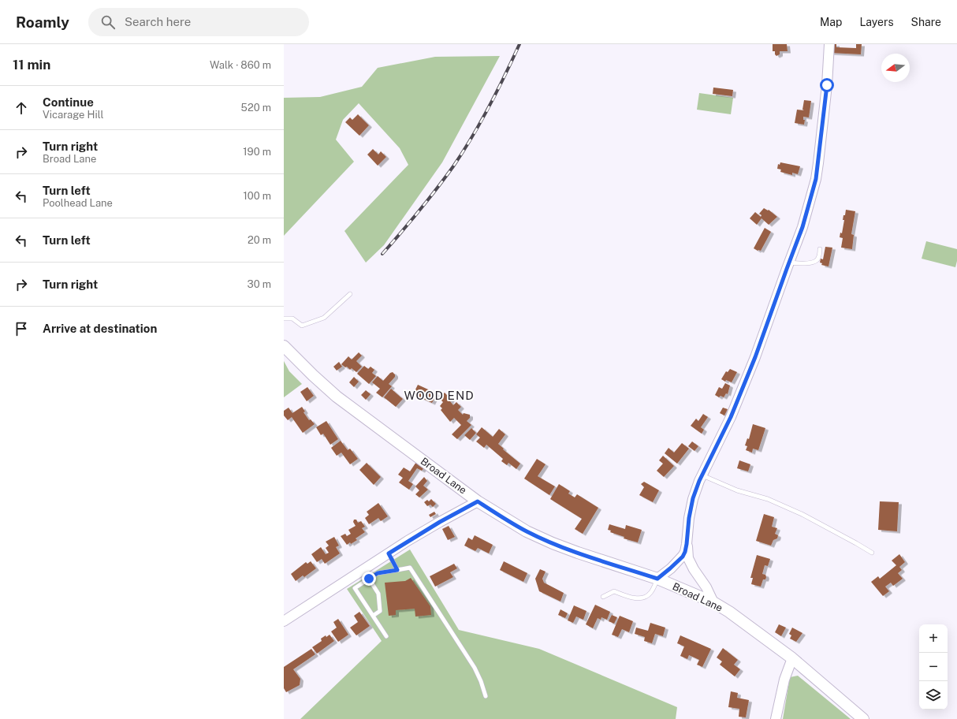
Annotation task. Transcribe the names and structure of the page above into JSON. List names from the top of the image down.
{
  "streets": {
    "main road": ["Broad Lane"]
  },
  "districts": ["WOOD END"],
  "north": "left",
  "page": {
    "header": "Roamly",
    "search": "Search here",
    "nav": ["Map", "Layers", "Share"],
    "heading": ["11 min", "Walk · 860 m"],
    "list": [
      ["Continue", "Vicarage Hill", "520 m"],
      ["Turn right", "Broad Lane", "190 m"],
      ["Turn left", "Poolhead Lane", "100 m"],
      ["Turn left", "20 m"],
      ["Turn right", "30 m"],
      "Arrive at destination"
    ],
    "map_buttons": ["+", "−"]
  }
}
